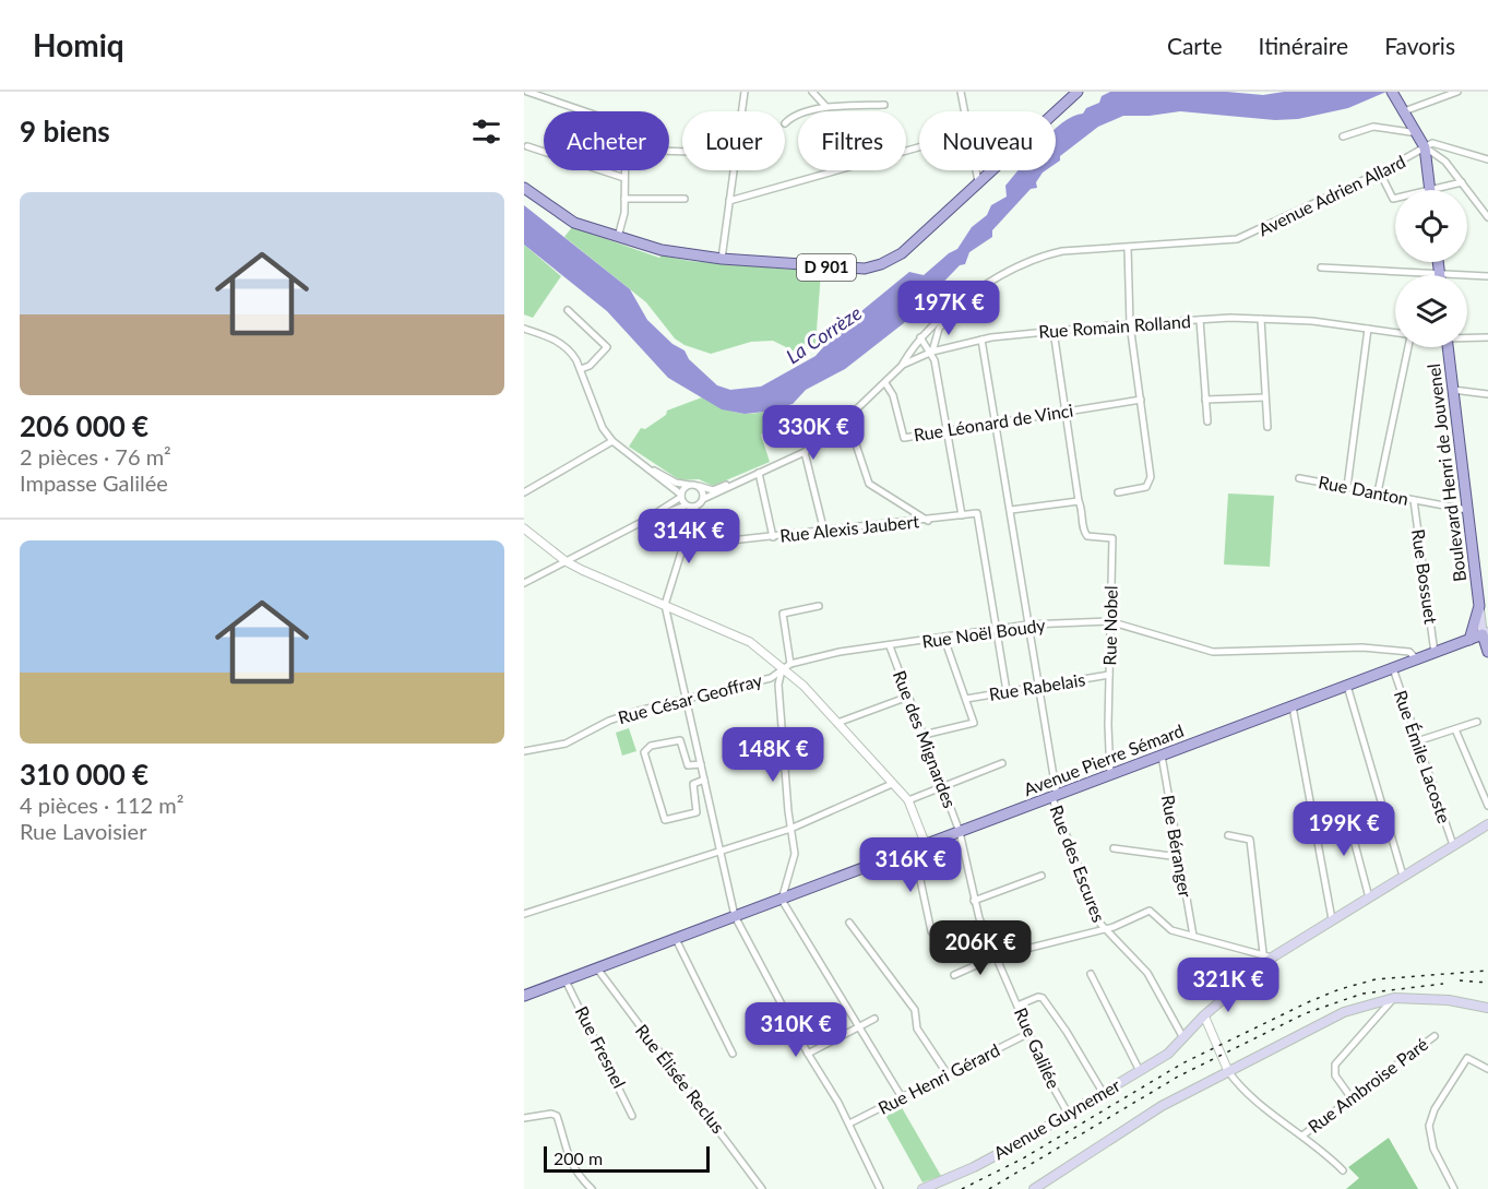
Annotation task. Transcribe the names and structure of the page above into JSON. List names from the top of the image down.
{
  "streets": {
    "main road": [
      "D 901",
      "Boulevard Henri de Jouvenel",
      "Avenue Pierre Sémard",
      "Avenue Guynemer"
    ],
    "street": [
      "Avenue Adrien Allard",
      "Rue Romain Rolland",
      "Rue Léonard de Vinci",
      "Rue Danton",
      "Rue Alexis Jaubert",
      "Rue Bossuet",
      "Rue Nobel",
      "Rue Noël Boudy",
      "Rue Rabelais",
      "Rue César Geoffray",
      "Rue des Mignardes",
      "Rue Émile Lacoste",
      "Rue Béranger",
      "Rue des Escures",
      "Rue Fresnel",
      "Rue Galilée",
      "Rue Élisée Reclus",
      "Rue Henri Gérard",
      "Rue Ambroise Paré"
    ]
  },
  "crossings": [
    ["Rue Romain Rolland", "Rue Léonard de Vinci"],
    ["Rue Romain Rolland", "Rue des Escures"],
    ["Rue Léonard de Vinci", "Rue des Escures"],
    ["Boulevard Henri de Jouvenel", "Rue Danton"],
    ["Boulevard Henri de Jouvenel", "Avenue Pierre Sémard"],
    ["Rue Danton", "Rue Bossuet"],
    ["Rue Alexis Jaubert", "Rue Noël Boudy"],
    ["Rue Bossuet", "Avenue Pierre Sémard"],
    ["Rue Nobel", "Rue Noël Boudy"],
    ["Rue Nobel", "Rue Rabelais"],
    ["Rue Nobel", "Avenue Pierre Sémard"],
    ["Rue Noël Boudy", "Rue César Geoffray"],
    ["Rue Noël Boudy", "Rue des Mignardes"],
    ["Rue Noël Boudy", "Avenue Pierre Sémard"],
    ["Rue Noël Boudy", "Rue des Escures"],
    ["Rue Rabelais", "Rue des Escures"],
    ["Rue des Mignardes", "Avenue Pierre Sémard"],
    ["Rue des Mignardes", "Rue Galilée"],
    ["Rue Émile Lacoste", "Avenue Pierre Sémard"],
    ["Rue Émile Lacoste", "Avenue Guynemer"],
    ["Avenue Pierre Sémard", "Rue Béranger"],
    ["Avenue Pierre Sémard", "Rue des Escures"],
    ["Avenue Pierre Sémard", "Rue Fresnel"],
    ["Avenue Pierre Sémard", "Rue Galilée"],
    ["Avenue Pierre Sémard", "Rue Élisée Reclus"],
    ["Rue Galilée", "Rue Henri Gérard"],
    ["Rue Galilée", "Avenue Guynemer"]
  ],
  "water": ["La Corrèze"],
  "scale_bar": "200 m",
  "page": {
    "header": "Homiq",
    "nav": ["Carte", "Itinéraire", "Favoris"],
    "heading": "9 biens",
    "chip": [
      "Acheter",
      "Louer",
      "Filtres",
      "Nouveau"
    ],
    "list": [
      {
        "name": "206 000 €",
        "note": "2 pièces · 76 m² · Impasse Galilée"
      },
      {
        "name": "310 000 €",
        "note": "4 pièces · 112 m² · Rue Lavoisier"
      }
    ],
    "price": [
      "197K €",
      "330K €",
      "314K €",
      "148K €",
      "199K €",
      "316K €",
      "206K €",
      "321K €",
      "310K €"
    ],
    "scale": "200 m"
  }
}
